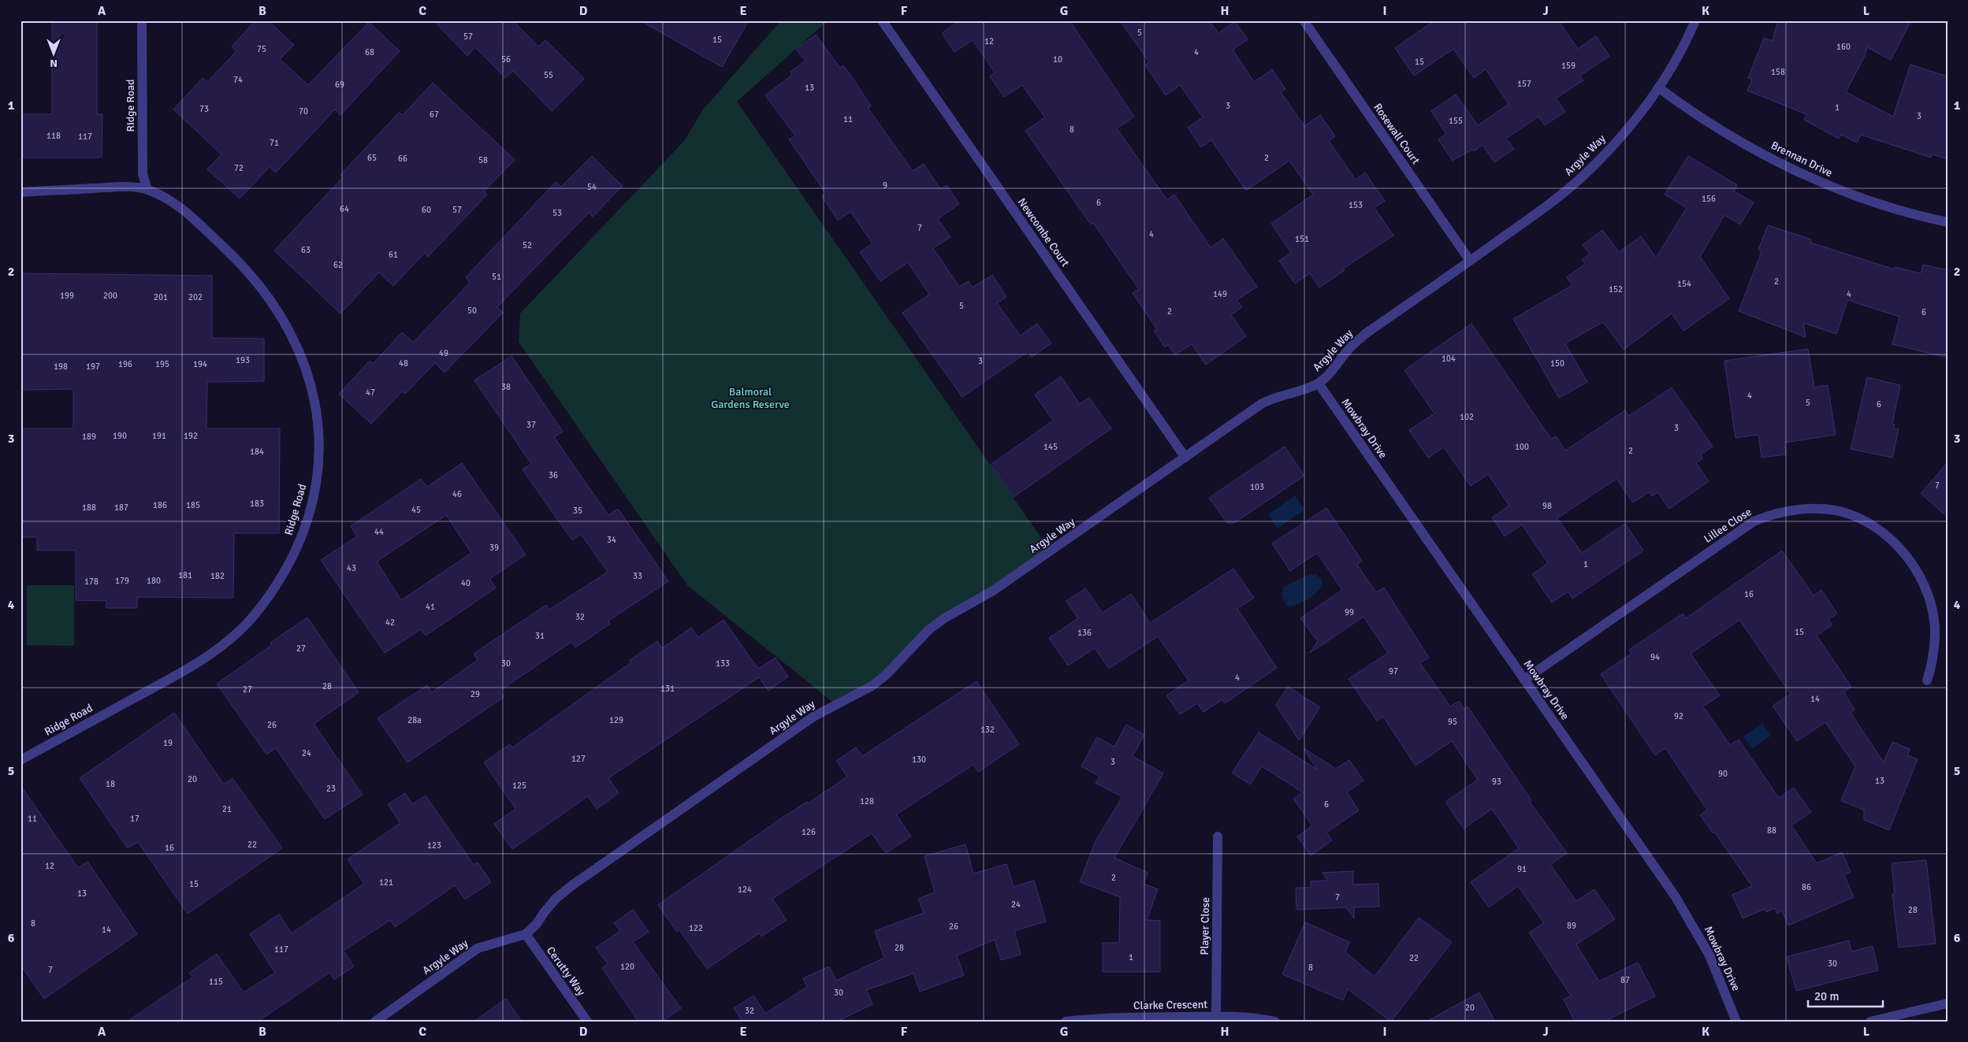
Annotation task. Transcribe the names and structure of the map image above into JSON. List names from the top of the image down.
{
  "streets": {
    "street": [
      "Ridge Road",
      "Rosewall Court",
      "Argyle Way",
      "Brennan Drive",
      "Newcombe Court",
      "Mowbray Drive",
      "Lillee Close",
      "Player Close",
      "Cerutty Way",
      "Clarke Crescent"
    ]
  },
  "crossings": [
    ["Rosewall Court", "Argyle Way"],
    ["Argyle Way", "Brennan Drive"],
    ["Argyle Way", "Newcombe Court"],
    ["Argyle Way", "Mowbray Drive"],
    ["Argyle Way", "Cerutty Way"],
    ["Mowbray Drive", "Lillee Close"],
    ["Player Close", "Clarke Crescent"]
  ],
  "parks": ["Balmoral Gardens Reserve"],
  "house_numbers": [
    "5",
    "57",
    "15",
    "12",
    "160",
    "75",
    "68",
    "4",
    "56",
    "10",
    "15",
    "159",
    "158",
    "55",
    "74",
    "157",
    "69",
    "13",
    "3",
    "1",
    "73",
    "70",
    "67",
    "3",
    "11",
    "155",
    "8",
    "118",
    "117",
    "71",
    "65",
    "2",
    "66",
    "58",
    "72",
    "9",
    "54",
    "156",
    "6",
    "153",
    "64",
    "60",
    "57",
    "53",
    "7",
    "4",
    "151",
    "52",
    "63",
    "61",
    "62",
    "51",
    "2",
    "154",
    "152",
    "149",
    "4",
    "199",
    "200",
    "201",
    "202",
    "5",
    "50",
    "2",
    "6",
    "49",
    "104",
    "193",
    "3",
    "48",
    "150",
    "196",
    "195",
    "194",
    "198",
    "197",
    "38",
    "47",
    "4",
    "5",
    "6",
    "102",
    "37",
    "3",
    "190",
    "191",
    "192",
    "189",
    "145",
    "100",
    "2",
    "184",
    "36",
    "7",
    "103",
    "46",
    "183",
    "186",
    "185",
    "98",
    "188",
    "187",
    "45",
    "35",
    "44",
    "34",
    "39",
    "1",
    "43",
    "181",
    "182",
    "33",
    "179",
    "180",
    "178",
    "40",
    "16",
    "41",
    "99",
    "32",
    "42",
    "15",
    "136",
    "31",
    "27",
    "94",
    "30",
    "133",
    "97",
    "4",
    "28",
    "131",
    "27",
    "29",
    "14",
    "92",
    "28a",
    "129",
    "95",
    "26",
    "132",
    "19",
    "24",
    "127",
    "130",
    "3",
    "90",
    "20",
    "13",
    "93",
    "18",
    "125",
    "23",
    "128",
    "6",
    "21",
    "11",
    "17",
    "88",
    "126",
    "22",
    "123",
    "16",
    "12",
    "91",
    "2",
    "121",
    "15",
    "86",
    "124",
    "13",
    "7",
    "24",
    "28",
    "8",
    "89",
    "26",
    "122",
    "14",
    "28",
    "117",
    "1",
    "22",
    "30",
    "120",
    "8",
    "7",
    "87",
    "115",
    "30",
    "20",
    "32"
  ],
  "scale_bar": "20 m",
  "north": "bottom",
  "grid": {
    "columns": [
      "A",
      "B",
      "C",
      "D",
      "E",
      "F",
      "G",
      "H",
      "I",
      "J",
      "K",
      "L"
    ],
    "rows": [
      "1",
      "2",
      "3",
      "4",
      "5",
      "6"
    ]
  }
}
